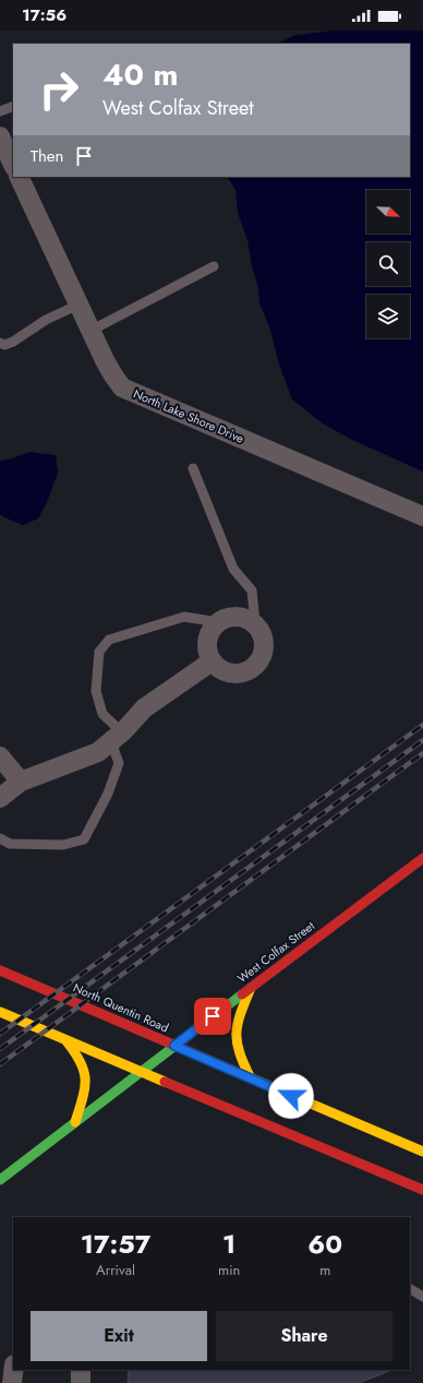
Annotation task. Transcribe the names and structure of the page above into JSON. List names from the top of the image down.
{
  "streets": {
    "main road": ["West Colfax Street", "North Quentin Road"],
    "street": ["North Lake Shore Drive"]
  },
  "crossings": [
    ["West Colfax Street", "North Quentin Road"]
  ],
  "north": "bottom right",
  "page": {
    "status": "17:56",
    "turn": ["40 m", "West Colfax Street"],
    "then": "Then",
    "eta": [
      "17:57",
      "Arrival",
      "1",
      "min",
      "60",
      "m"
    ],
    "buttons": ["Exit", "Share"]
  }
}
